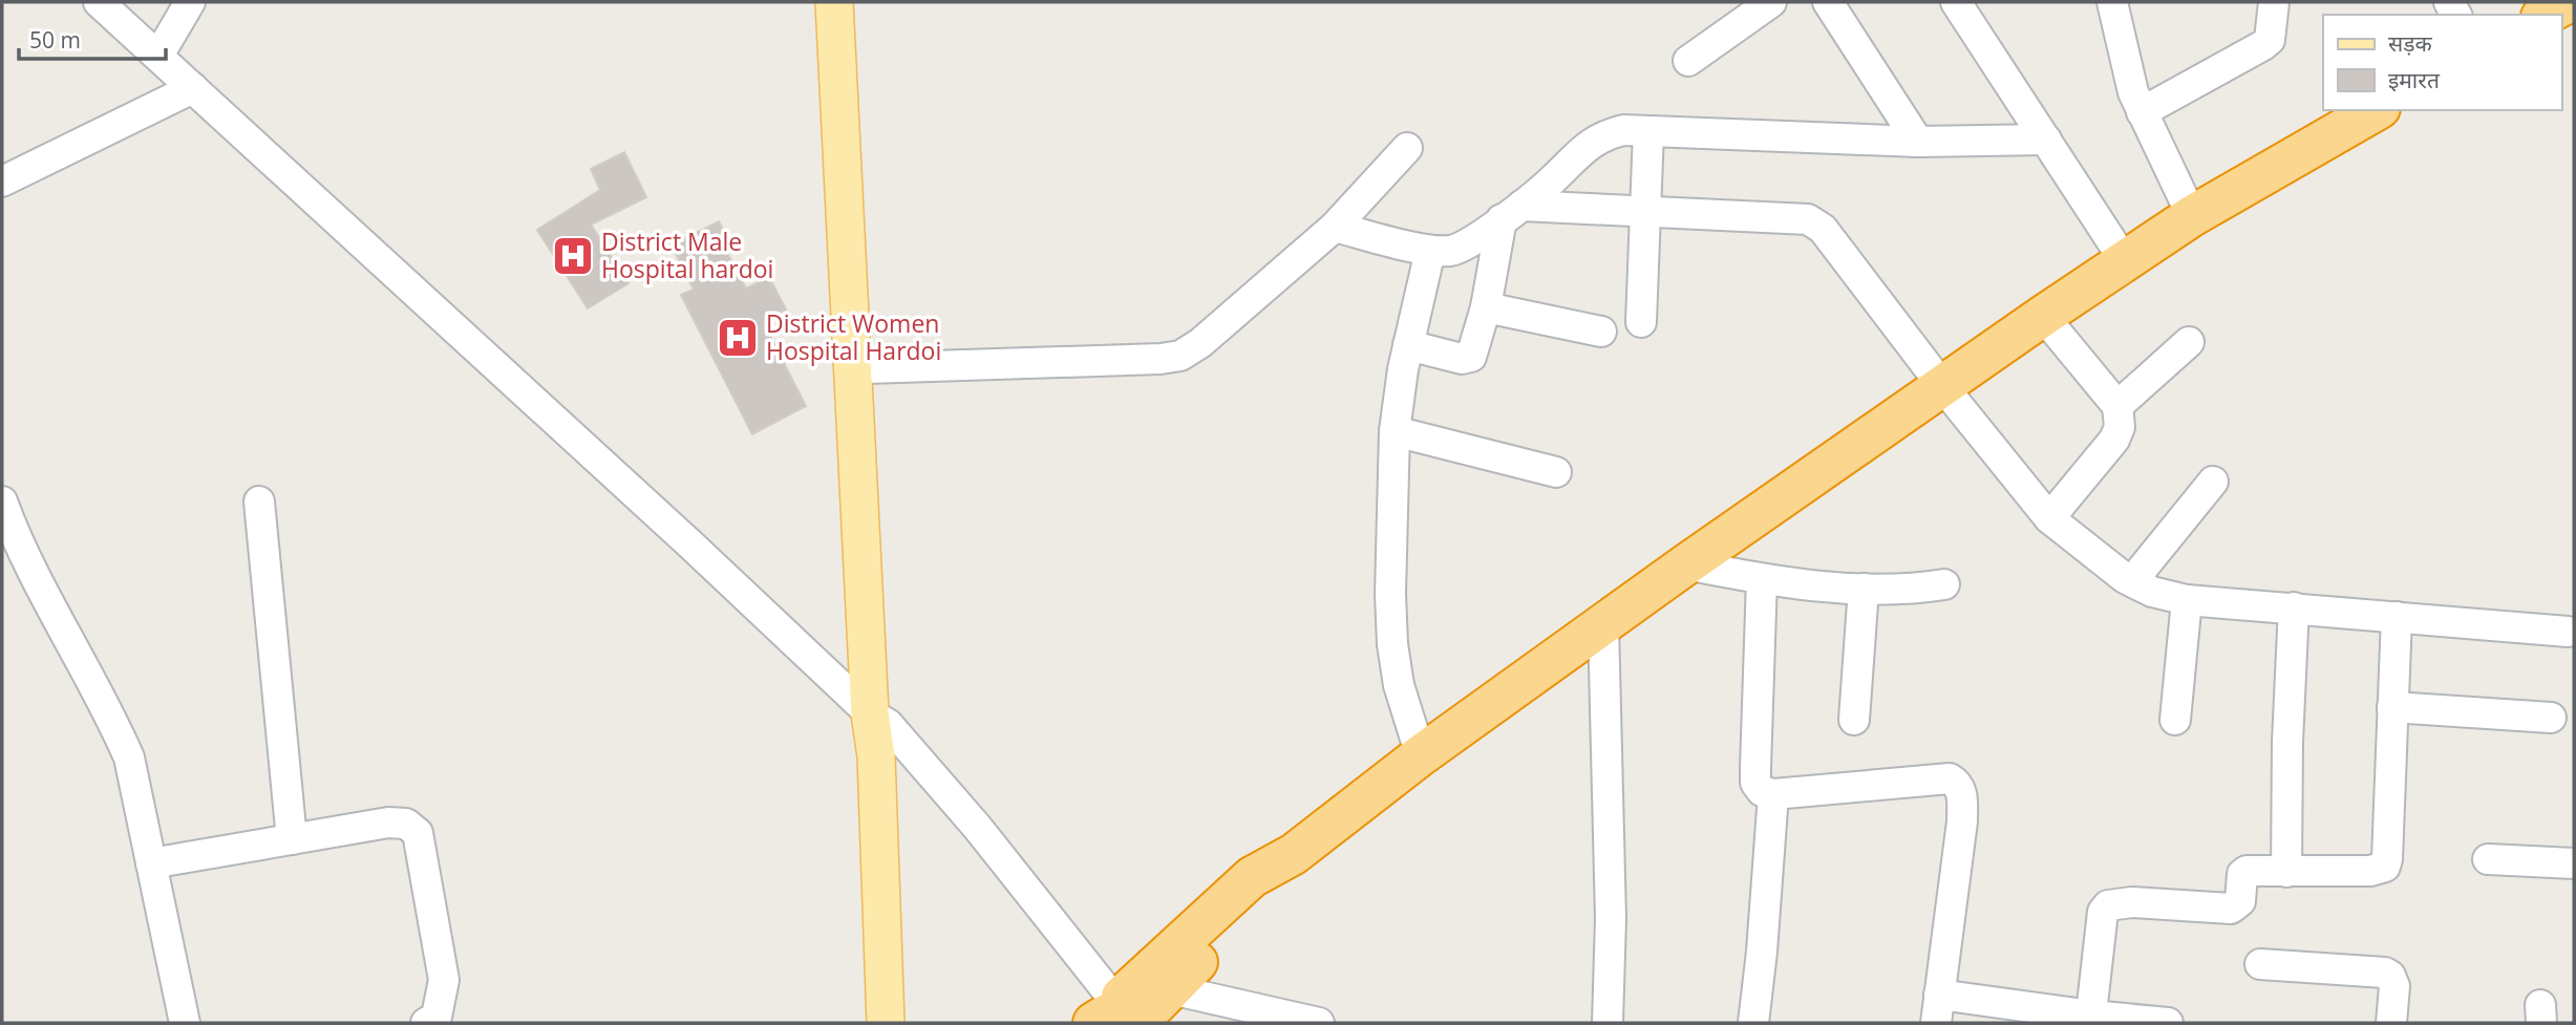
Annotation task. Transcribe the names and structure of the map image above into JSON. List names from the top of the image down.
{
  "places": {
    "hospital": ["District Male Hospital hardoi", "District Women Hospital Hardoi"]
  },
  "legend": ["सड़क", "इमारत"],
  "scale_bar": "50 m"
}
